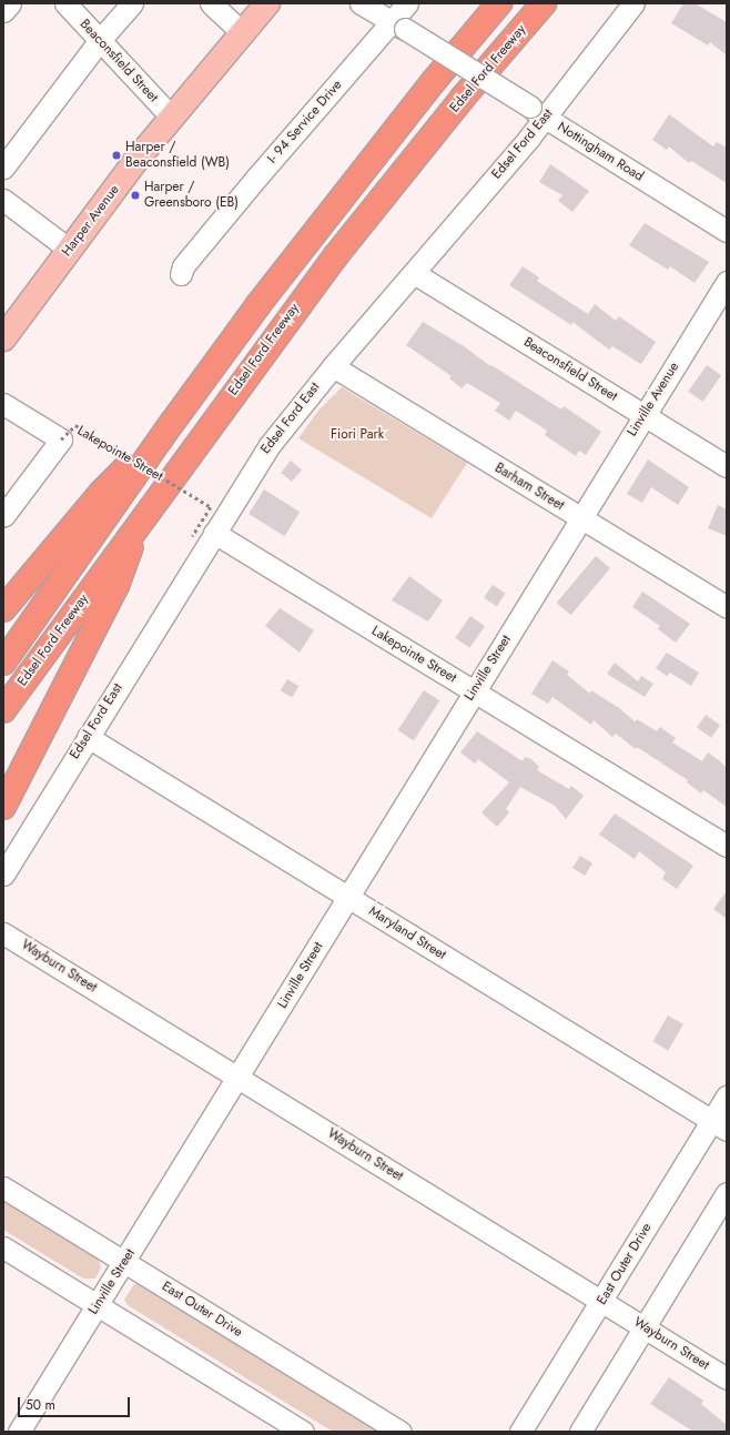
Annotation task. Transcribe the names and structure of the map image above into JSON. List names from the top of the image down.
{
  "streets": {
    "highway": ["Edsel Ford Freeway"],
    "main road": ["Harper Avenue"],
    "street": [
      "Beaconsfield Street",
      "I- 94 Service Drive",
      "Edsel Ford East",
      "Nottingham Road",
      "Linville Avenue",
      "Lakepointe Street",
      "Barham Street",
      "Linville Street",
      "Maryland Street",
      "Wayburn Street",
      "East Outer Drive"
    ]
  },
  "crossings": [
    ["Beaconsfield Street", "Edsel Ford East"],
    ["Beaconsfield Street", "Harper Avenue"],
    ["Beaconsfield Street", "Linville Avenue"],
    ["I- 94 Service Drive", "Nottingham Road"],
    ["Edsel Ford East", "Nottingham Road"],
    ["Edsel Ford East", "Lakepointe Street"],
    ["Edsel Ford East", "Barham Street"],
    ["Edsel Ford East", "Maryland Street"],
    ["Linville Avenue", "Barham Street"],
    ["Linville Avenue", "Linville Street"],
    ["Lakepointe Street", "Linville Street"],
    ["Barham Street", "Linville Street"],
    ["Linville Street", "Maryland Street"],
    ["Linville Street", "Wayburn Street"],
    ["Linville Street", "East Outer Drive"],
    ["Maryland Street", "East Outer Drive"],
    ["Wayburn Street", "East Outer Drive"]
  ],
  "parks": ["Fiori Park"],
  "places": ["Harper / Beaconsfield (WB)", "Harper / Greensboro (EB)"],
  "scale_bar": "50 m"
}
